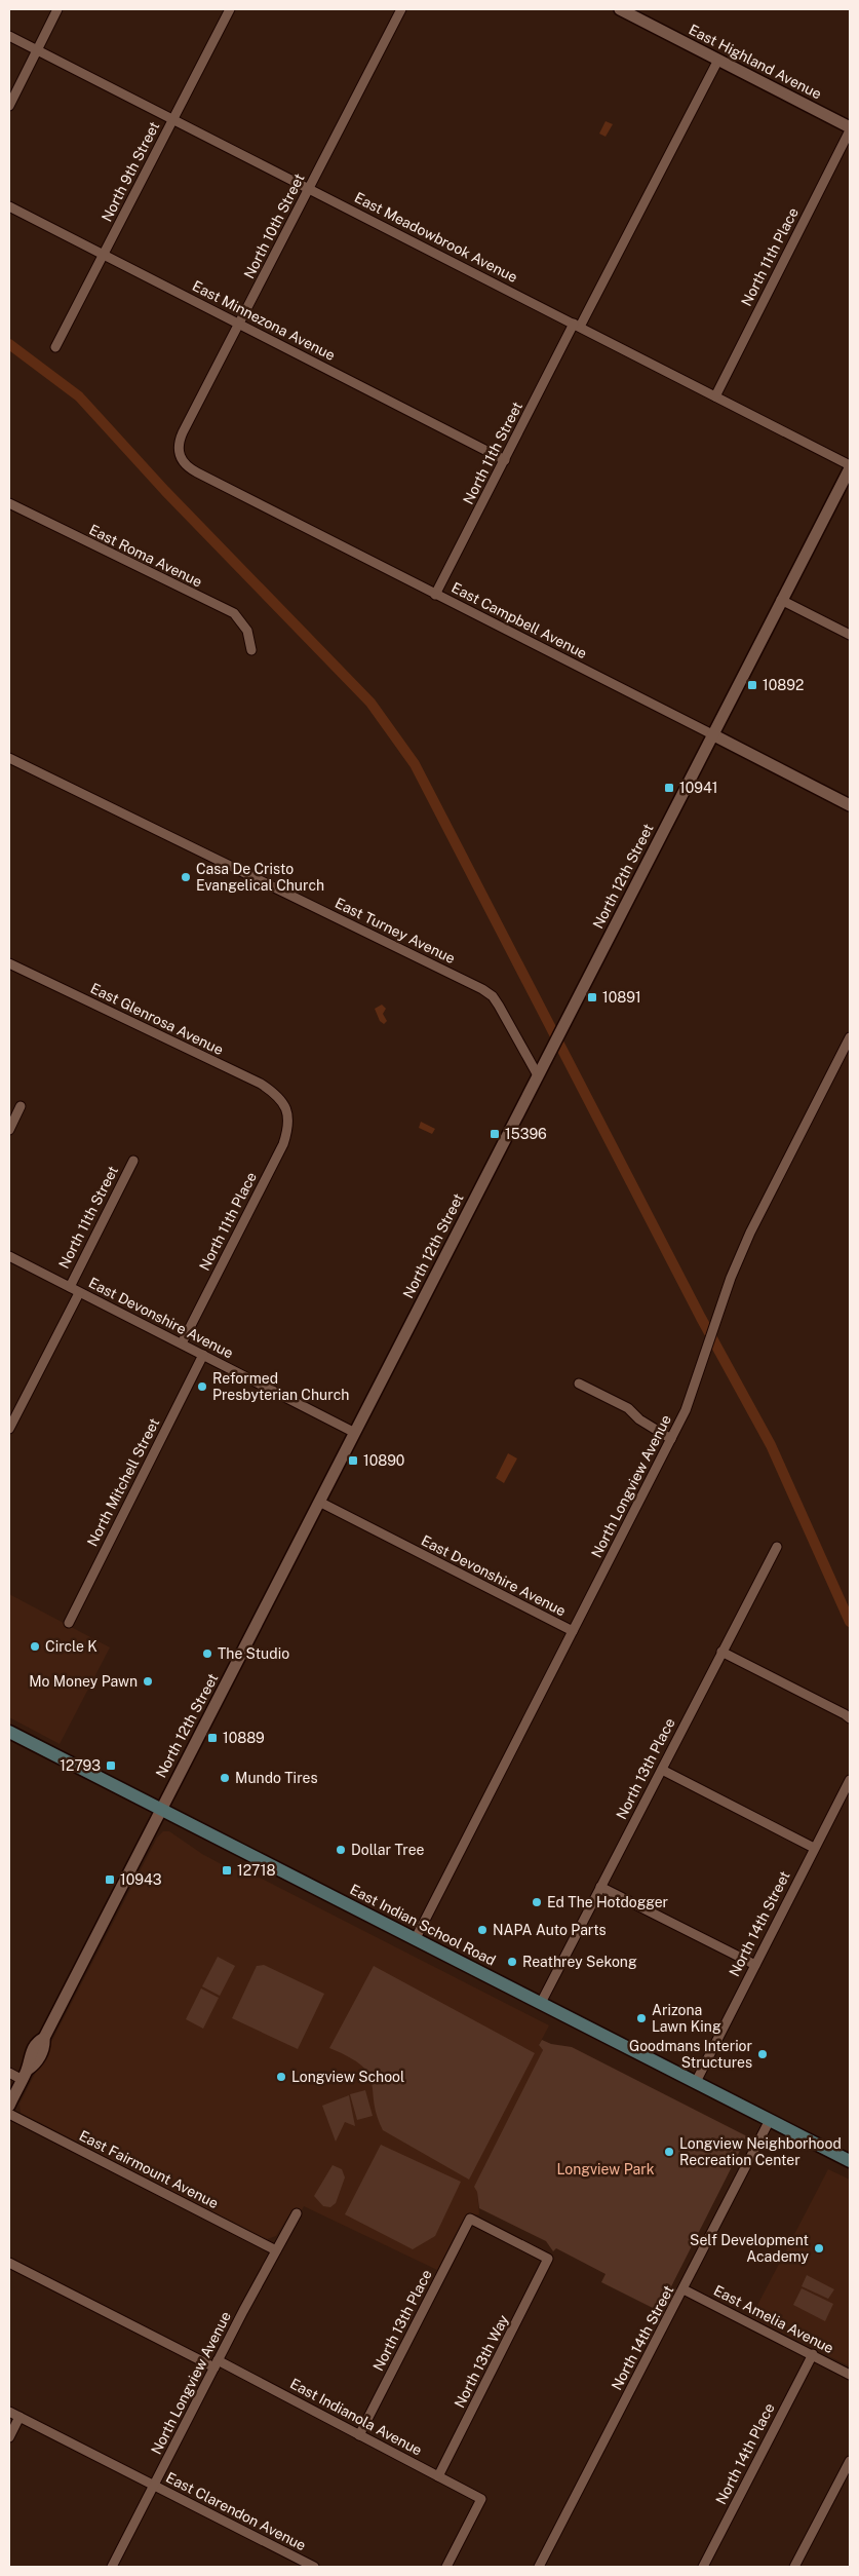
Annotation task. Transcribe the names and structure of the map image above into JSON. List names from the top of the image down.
{
  "streets": {
    "main road": ["East Indian School Road"],
    "street": [
      "East Highland Avenue",
      "North 9th Street",
      "North 10th Street",
      "East Meadowbrook Avenue",
      "North 11th Place",
      "East Minnezona Avenue",
      "North 11th Street",
      "East Roma Avenue",
      "East Campbell Avenue",
      "North 12th Street",
      "East Turney Avenue",
      "East Glenrosa Avenue",
      "East Devonshire Avenue",
      "North Mitchell Street",
      "North Longview Avenue",
      "North 13th Place",
      "North 14th Street",
      "East Fairmount Avenue",
      "East Amelia Avenue",
      "North 13th Way",
      "East Indianola Avenue",
      "North 14th Place",
      "East Clarendon Avenue"
    ]
  },
  "crossings": [
    ["East Highland Avenue", "North 11th Place"],
    ["East Highland Avenue", "North 11th Street"],
    ["North 9th Street", "East Meadowbrook Avenue"],
    ["North 9th Street", "East Minnezona Avenue"],
    ["North 10th Street", "East Meadowbrook Avenue"],
    ["North 10th Street", "East Minnezona Avenue"],
    ["North 10th Street", "East Campbell Avenue"],
    ["East Meadowbrook Avenue", "North 11th Place"],
    ["East Meadowbrook Avenue", "North 11th Street"],
    ["East Meadowbrook Avenue", "North 12th Street"],
    ["North 11th Place", "East Glenrosa Avenue"],
    ["North 11th Place", "East Devonshire Avenue"],
    ["East Minnezona Avenue", "North 11th Street"],
    ["North 11th Street", "East Campbell Avenue"],
    ["North 11th Street", "East Devonshire Avenue"],
    ["East Campbell Avenue", "North 12th Street"],
    ["North 12th Street", "East Turney Avenue"],
    ["North 12th Street", "East Devonshire Avenue"],
    ["North 12th Street", "East Indian School Road"],
    ["East Devonshire Avenue", "North Mitchell Street"],
    ["East Devonshire Avenue", "North Longview Avenue"],
    ["North Longview Avenue", "East Indian School Road"],
    ["North Longview Avenue", "East Fairmount Avenue"],
    ["North Longview Avenue", "East Indianola Avenue"],
    ["North Longview Avenue", "East Clarendon Avenue"],
    ["North 13th Place", "East Indian School Road"],
    ["North 13th Place", "North 13th Way"],
    ["North 13th Place", "East Indianola Avenue"],
    ["North 14th Street", "East Indian School Road"],
    ["North 14th Street", "East Amelia Avenue"],
    ["East Amelia Avenue", "North 14th Place"],
    ["North 13th Way", "East Indianola Avenue"]
  ],
  "parks": ["Longview Park"],
  "places": {
    "transit": [
      "10892",
      "10941",
      "10891",
      "15396",
      "10890",
      "10889",
      "12793",
      "12718",
      "10943"
    ],
    "other": [
      "Casa De Cristo Evangelical Church",
      "Reformed Presbyterian Church",
      "Circle K",
      "The Studio",
      "Mo Money Pawn",
      "Mundo Tires",
      "Dollar Tree",
      "Ed The Hotdogger",
      "NAPA Auto Parts",
      "Reathrey Sekong",
      "Arizona Lawn King",
      "Goodmans Interior Structures",
      "Longview School",
      "Longview Neighborhood Recreation Center",
      "Self Development Academy"
    ]
  }
}
